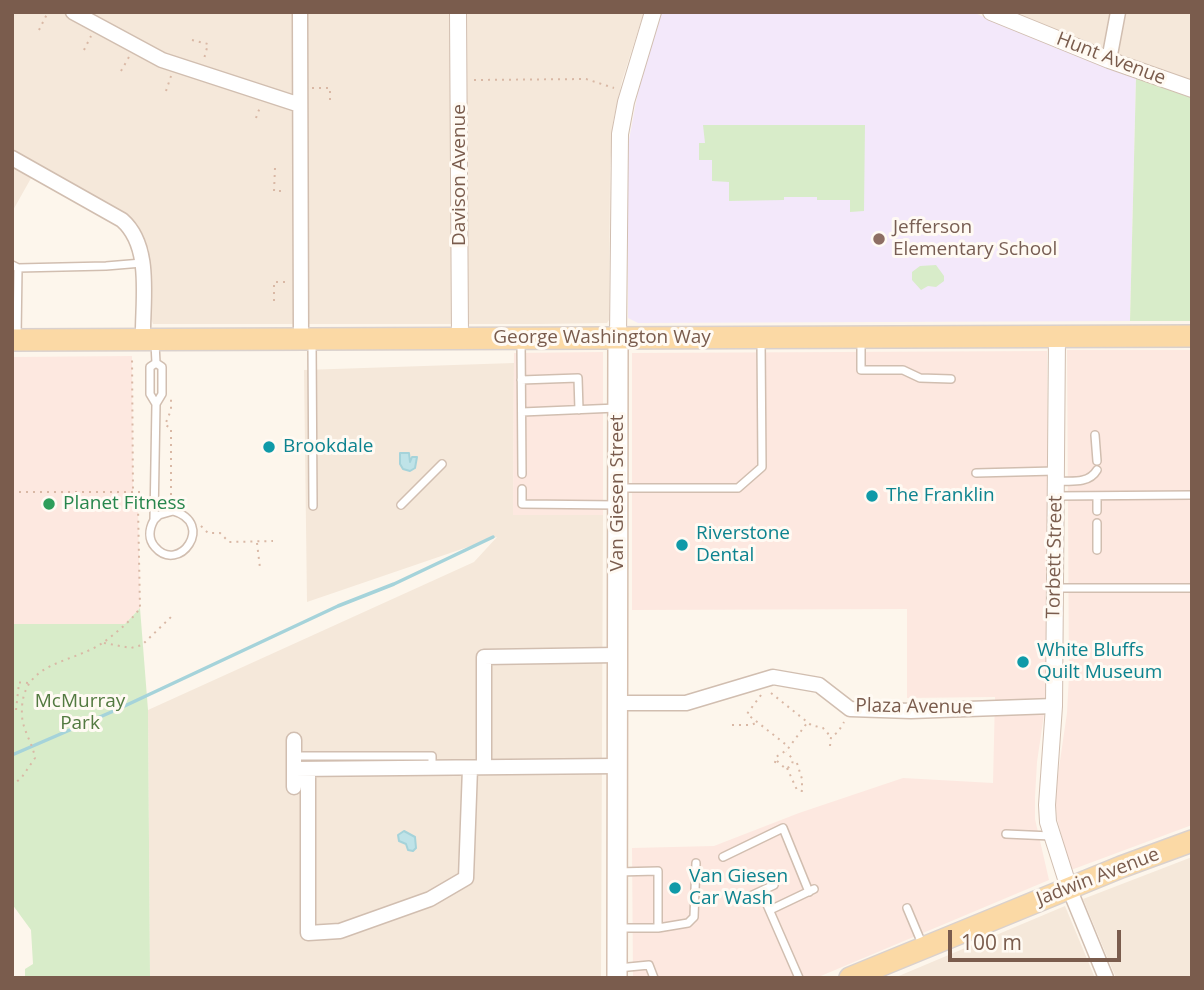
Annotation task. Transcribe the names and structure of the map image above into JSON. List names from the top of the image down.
{
  "streets": {
    "main road": ["George Washington Way", "Van Giesen Street", "Jadwin Avenue"],
    "street": [
      "Hunt Avenue",
      "Davison Avenue",
      "Torbett Street",
      "Plaza Avenue"
    ]
  },
  "crossings": [
    ["Davison Avenue", "George Washington Way"],
    ["George Washington Way", "Van Giesen Street"],
    ["George Washington Way", "Torbett Street"],
    ["Van Giesen Street", "Plaza Avenue"],
    ["Torbett Street", "Plaza Avenue"],
    ["Torbett Street", "Jadwin Avenue"]
  ],
  "parks": ["McMurray Park"],
  "places": [
    "Jefferson Elementary School",
    "Brookdale",
    "The Franklin",
    "Planet Fitness",
    "Riverstone Dental",
    "White Bluffs Quilt Museum",
    "Van Giesen Car Wash"
  ],
  "scale_bar": "100 m"
}
